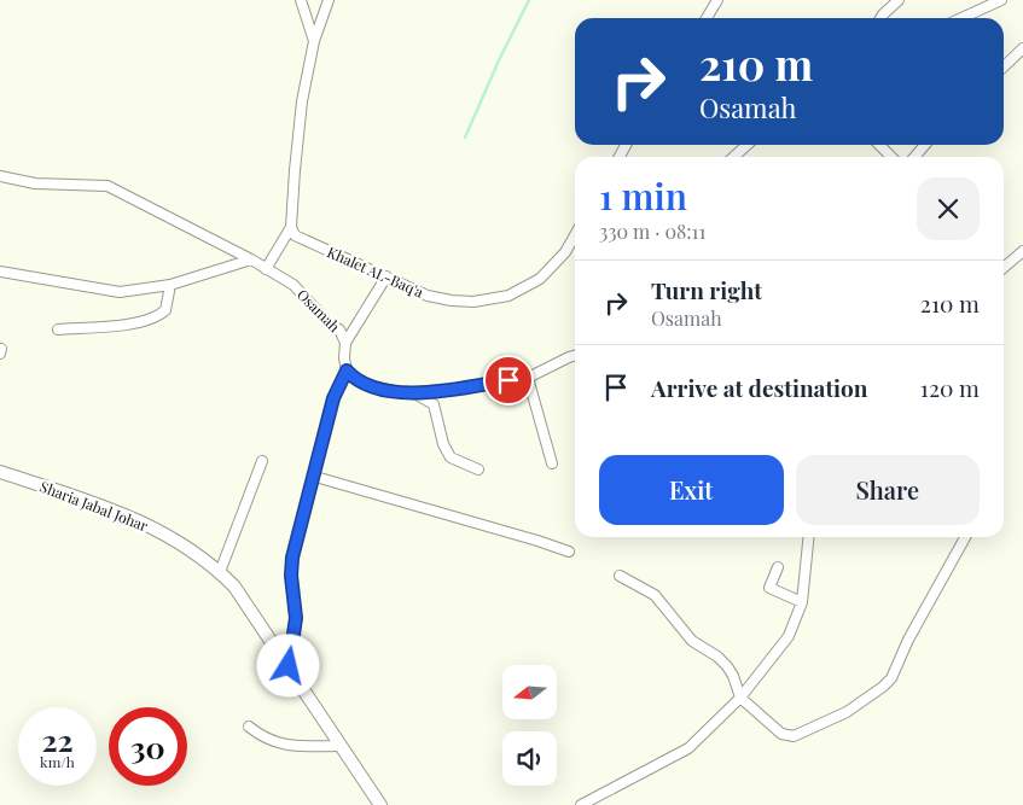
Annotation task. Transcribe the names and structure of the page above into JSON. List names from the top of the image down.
{
  "streets": {
    "street": ["Khalet AL-Baq'a", "Osamah", "Sharia Jabal Johar"]
  },
  "north": "left",
  "page": {
    "turn": ["210 m", "Osamah"],
    "heading": ["1 min", "330 m · 08:11"],
    "list": [
      {
        "name": "Turn right",
        "note": "Osamah",
        "value": "210 m"
      },
      {
        "name": "Arrive at destination",
        "value": "120 m"
      }
    ],
    "buttons": ["Exit", "Share"],
    "speed": "22 km/h",
    "limit": "30"
  }
}
